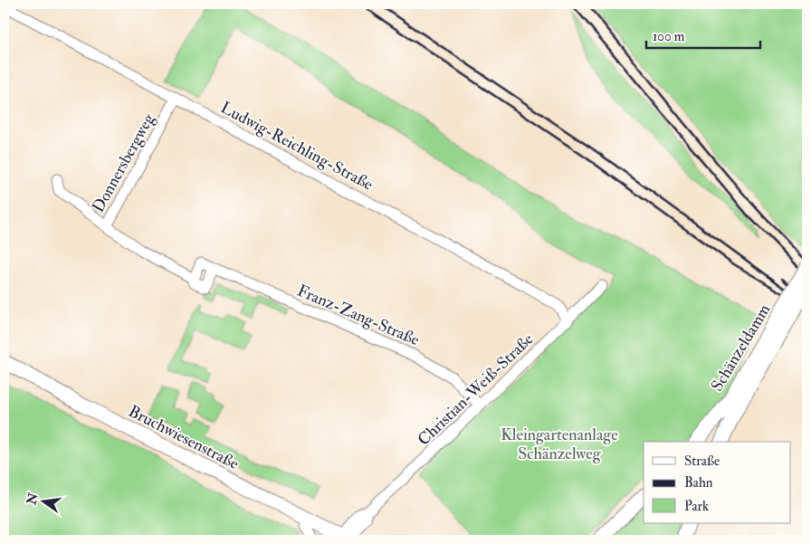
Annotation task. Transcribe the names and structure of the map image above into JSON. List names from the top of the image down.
{
  "streets": {
    "main road": ["Schänzeldamm", "Bruchwiesenstraße"],
    "street": [
      "Ludwig-Reichling-Straße",
      "Donnersbergweg",
      "Franz-Zang-Straße",
      "Christian-Weiß-Straße"
    ]
  },
  "crossings": [
    ["Ludwig-Reichling-Straße", "Donnersbergweg"],
    ["Ludwig-Reichling-Straße", "Christian-Weiß-Straße"],
    ["Franz-Zang-Straße", "Christian-Weiß-Straße"],
    ["Christian-Weiß-Straße", "Bruchwiesenstraße"]
  ],
  "parks": ["Kleingartenanlage Schänzelweg"],
  "legend": ["Straße", "Bahn", "Park"],
  "scale_bar": "100 m",
  "north": "left"
}
